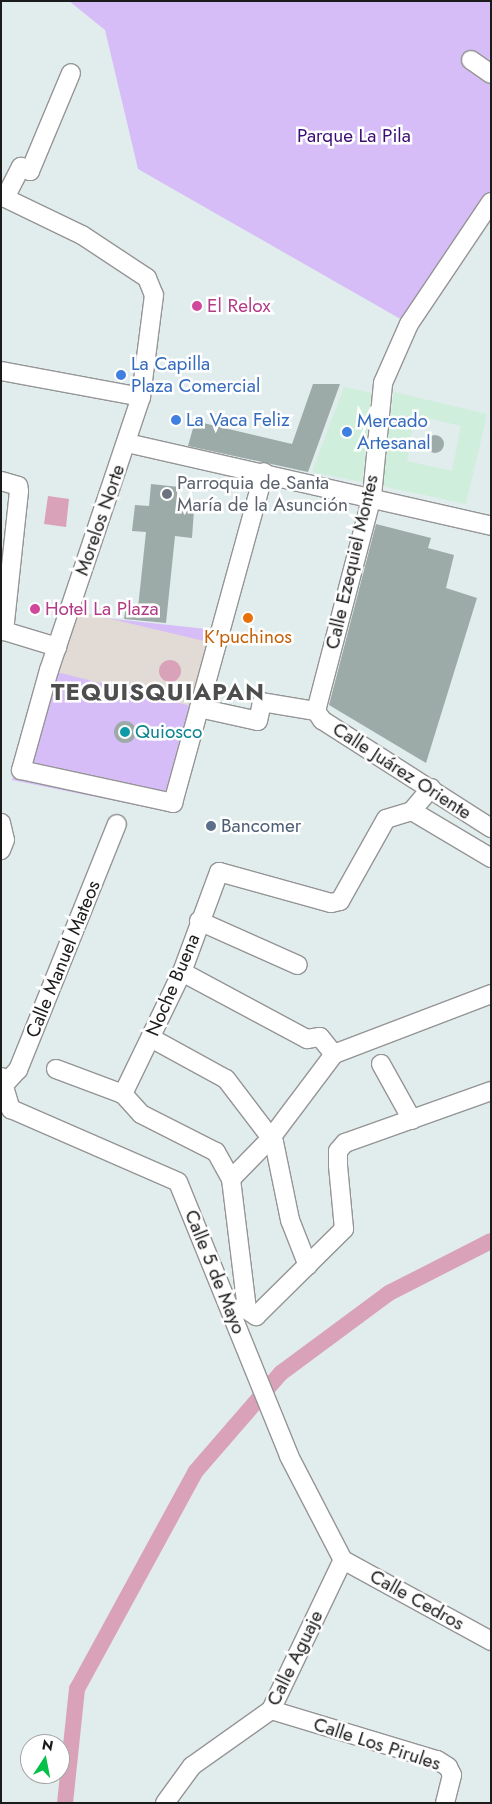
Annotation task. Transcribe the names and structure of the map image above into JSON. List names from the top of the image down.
{
  "streets": {
    "street": [
      "Morelos Norte",
      "Calle Ezequiel Montes",
      "Calle Juárez Oriente",
      "Calle Manuel Mateos",
      "Noche Buena",
      "Calle 5 de Mayo",
      "Calle Cedros",
      "Calle Aguaje",
      "Calle Los Pirules"
    ]
  },
  "crossings": [
    ["Calle Ezequiel Montes", "Calle Juárez Oriente"],
    ["Calle Manuel Mateos", "Calle 5 de Mayo"],
    ["Calle 5 de Mayo", "Calle Cedros"],
    ["Calle 5 de Mayo", "Calle Aguaje"],
    ["Calle Cedros", "Calle Aguaje"],
    ["Calle Aguaje", "Calle Los Pirules"]
  ],
  "districts": ["TEQUISQUIAPAN"],
  "parks": ["Parque La Pila"],
  "places": [
    "El Relox",
    "La Capilla Plaza Comercial",
    "La Vaca Feliz",
    "Mercado Artesanal",
    "Parroquia de Santa María de la Asunción",
    "Hotel La Plaza",
    "K'puchinos",
    "Quiosco",
    "Bancomer"
  ],
  "north": "top"
}
